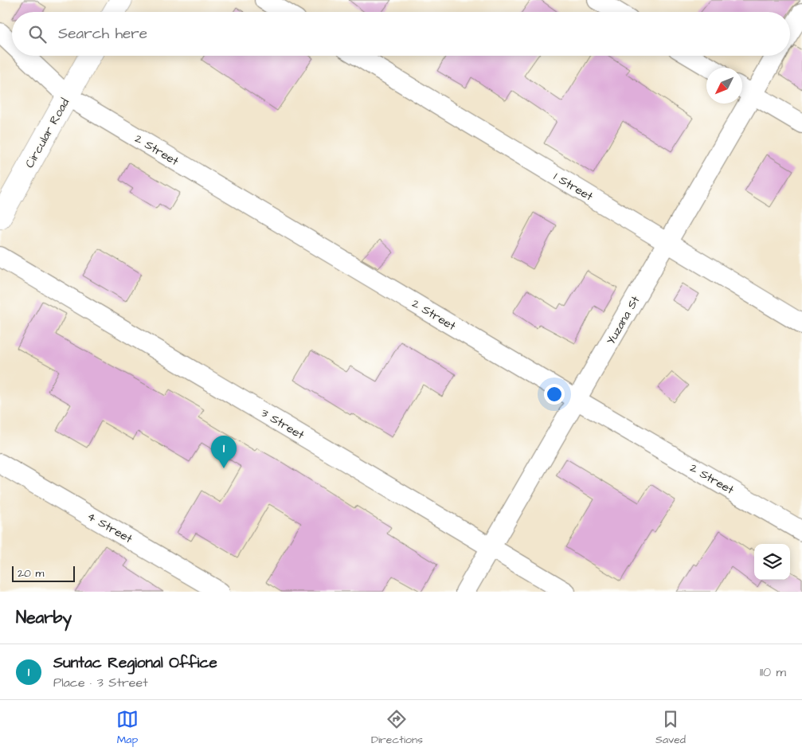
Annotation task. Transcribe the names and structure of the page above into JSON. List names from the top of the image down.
{
  "streets": {
    "main road": ["Circular Road"],
    "street": [
      "2 Street",
      "1 Street",
      "Yuzana St",
      "3 Street",
      "4 Street"
    ]
  },
  "crossings": [
    ["Circular Road", "2 Street"],
    ["2 Street", "Yuzana St"],
    ["1 Street", "Yuzana St"],
    ["Yuzana St", "3 Street"]
  ],
  "scale_bar": "20 m",
  "north": "bottom left",
  "page": {
    "search": "Search here",
    "pins": "1",
    "scale": "20 m",
    "heading": "Nearby",
    "list": [
      {
        "mark": "1",
        "name": "Suntac Regional Office",
        "note": "Place · 3 Street",
        "value": "110 m"
      }
    ],
    "nav": ["Map", "Directions", "Saved"]
  }
}
